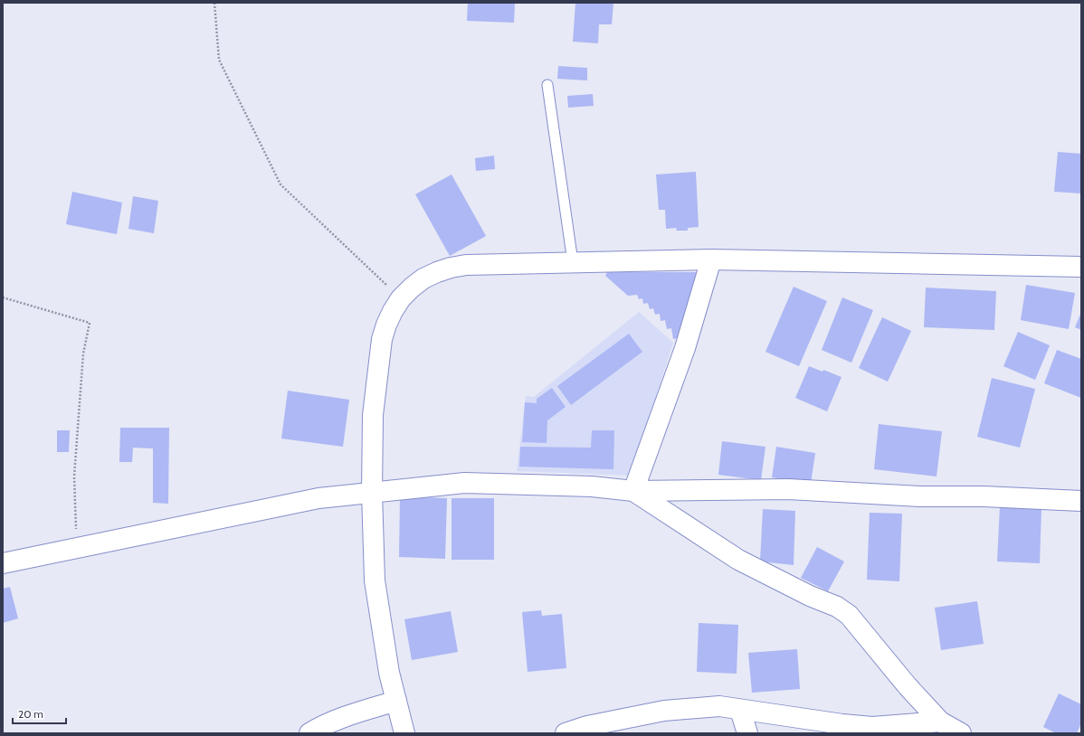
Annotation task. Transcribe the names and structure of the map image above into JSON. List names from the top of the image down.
{
  "scale_bar": "20 m"
}
